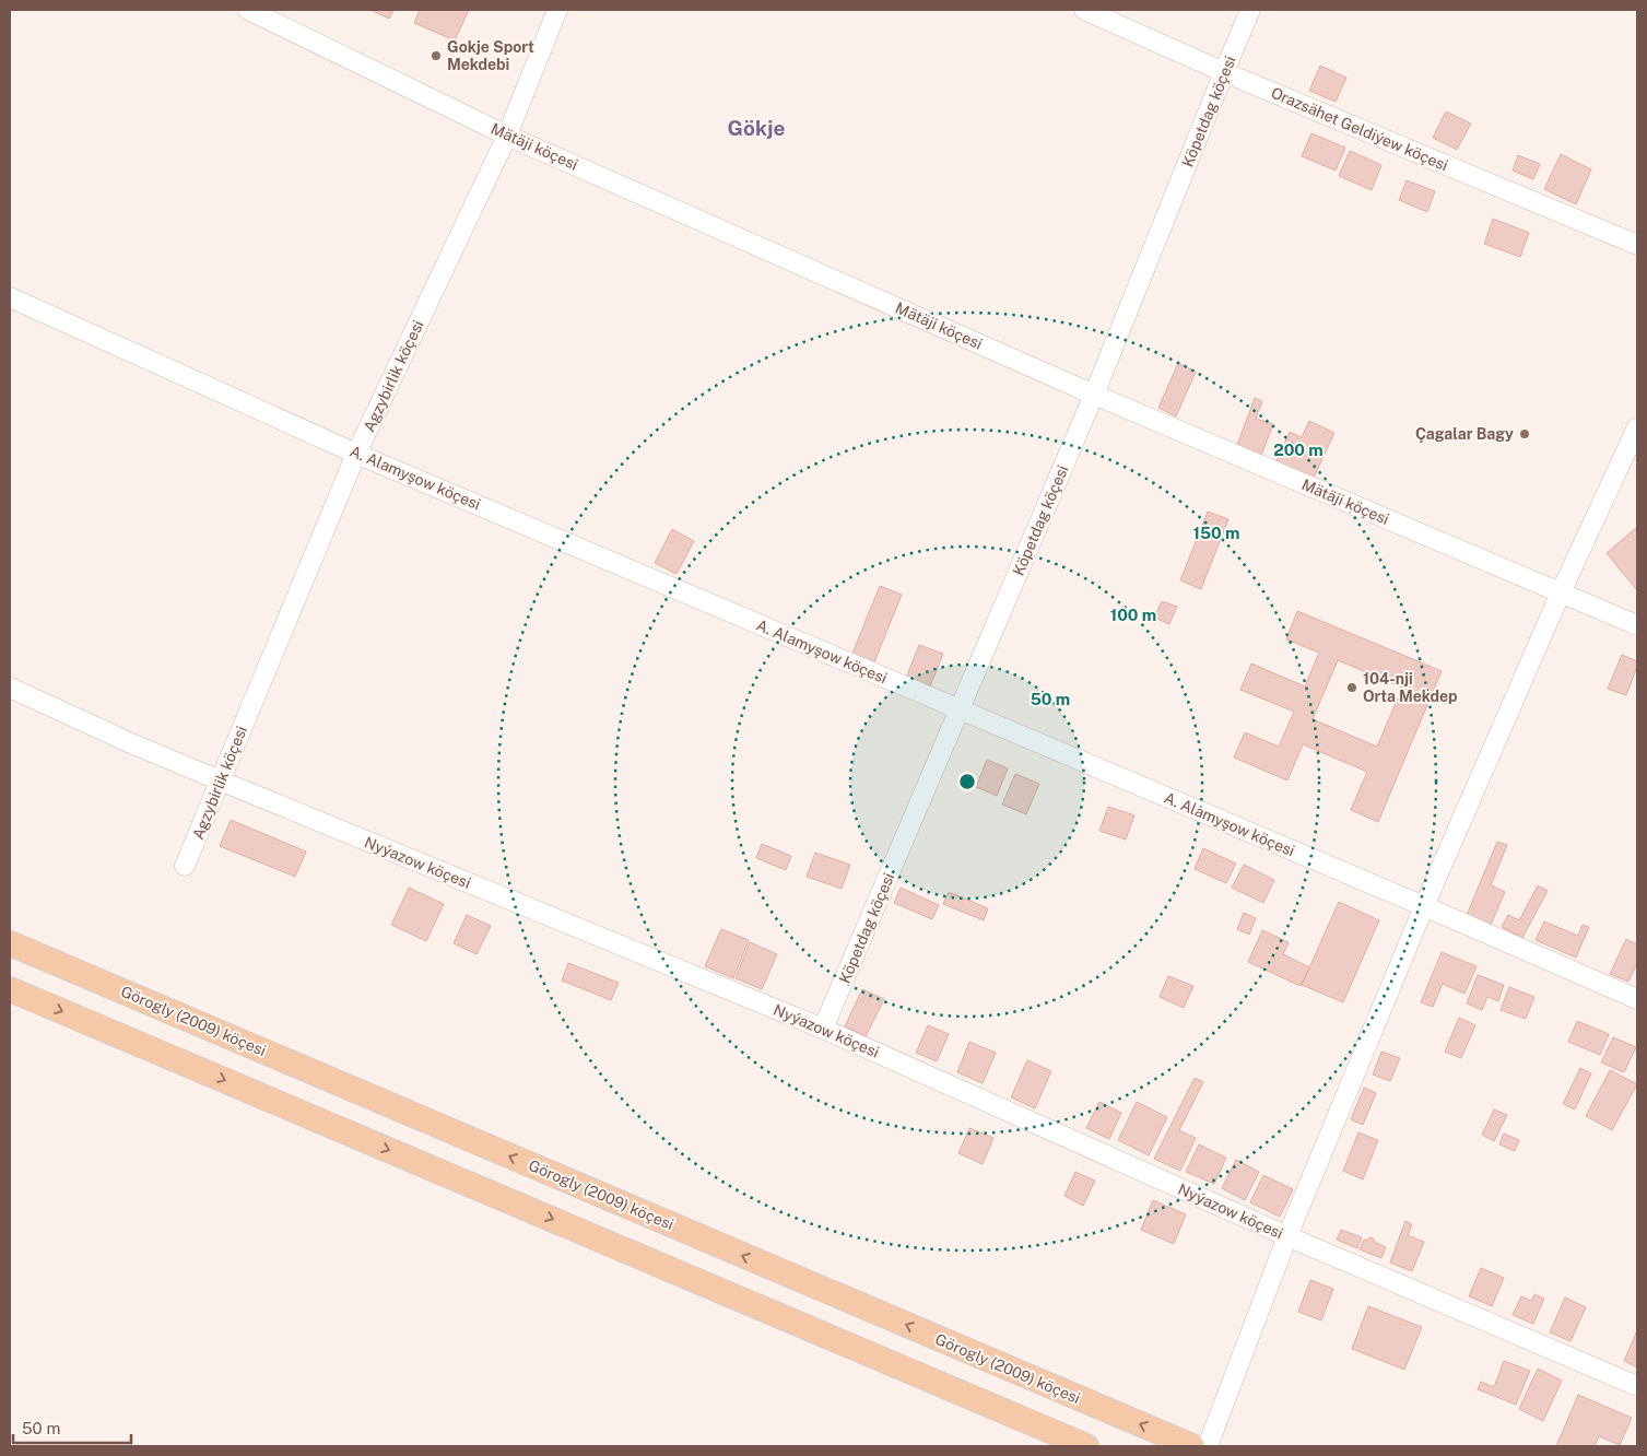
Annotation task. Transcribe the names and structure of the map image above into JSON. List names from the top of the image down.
{
  "streets": {
    "main road": ["Görogly (2009) köçesi"],
    "street": [
      "Köpetdag köçesi",
      "Orazsähet Geldiýew köçesi",
      "Mätäji köçesi",
      "Agzybirlik köçesi",
      "A. Alamyşow köçesi",
      "Nyýazow köçesi"
    ]
  },
  "crossings": [
    ["Köpetdag köçesi", "Orazsähet Geldiýew köçesi"],
    ["Köpetdag köçesi", "Mätäji köçesi"],
    ["Köpetdag köçesi", "A. Alamyşow köçesi"],
    ["Köpetdag köçesi", "Nyýazow köçesi"],
    ["Mätäji köçesi", "Agzybirlik köçesi"],
    ["Agzybirlik köçesi", "A. Alamyşow köçesi"],
    ["Agzybirlik köçesi", "Nyýazow köçesi"]
  ],
  "districts": ["Gökje"],
  "places": ["Gokje Sport Mekdebi", "Çagalar Bagy", "104-nji Orta Mekdep"],
  "scale_bar": "50 m",
  "rings": [
    "200 m",
    "150 m",
    "100 m",
    "50 m"
  ]
}
